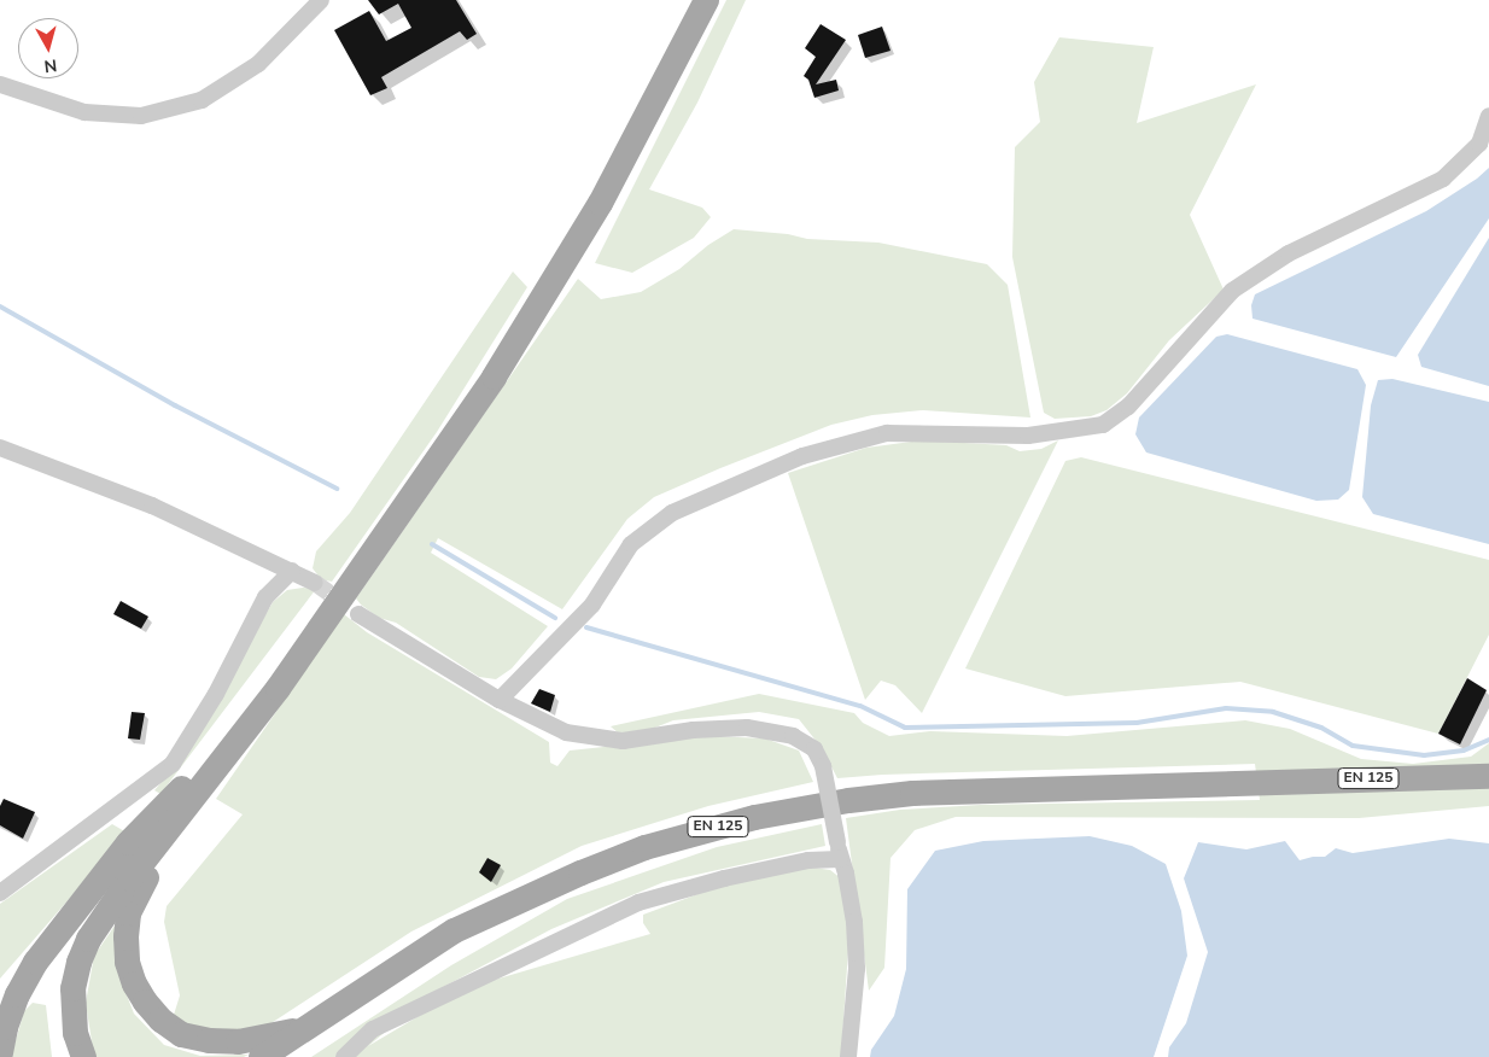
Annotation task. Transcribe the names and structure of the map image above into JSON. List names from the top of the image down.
{
  "streets": {
    "main road": ["EN 125"]
  },
  "north": "bottom"
}
